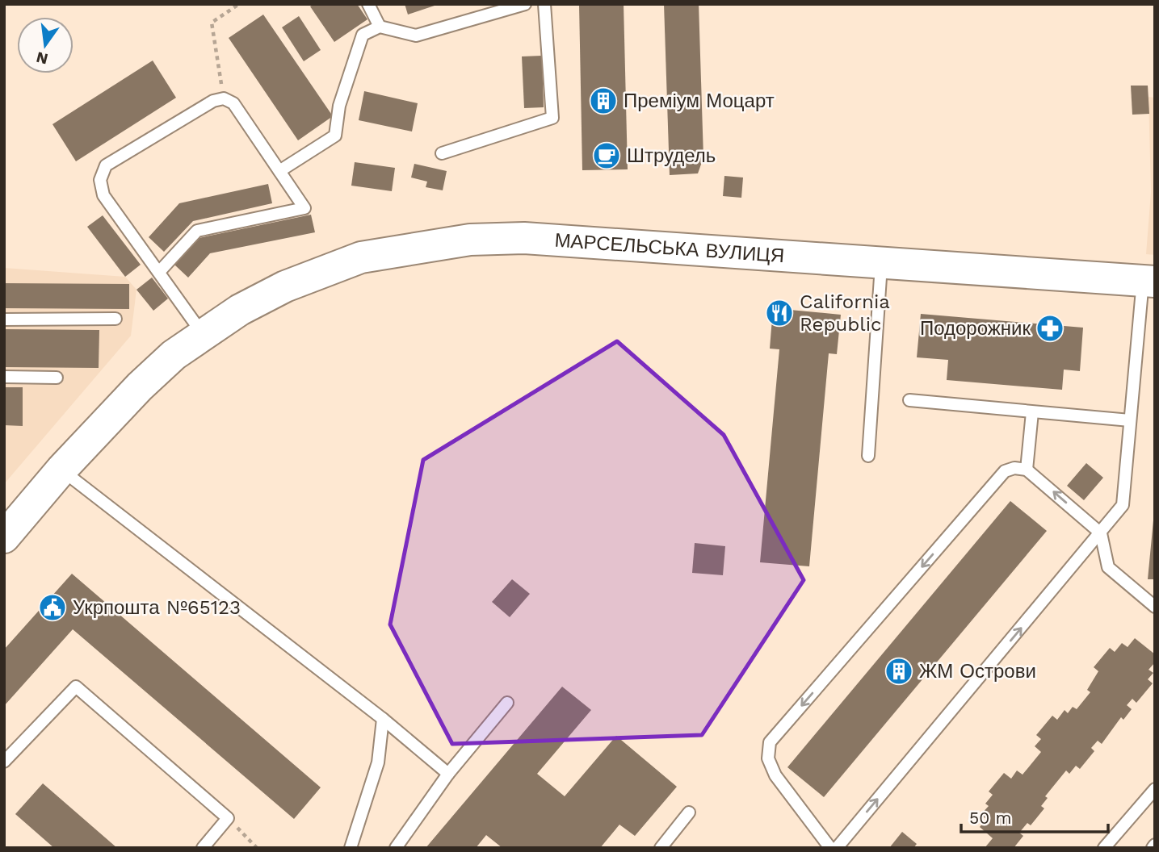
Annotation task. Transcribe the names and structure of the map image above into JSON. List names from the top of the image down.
{
  "streets": {
    "street": ["МАРСЕЛЬСЬКА ВУЛИЦЯ"]
  },
  "places": {
    "building": ["Преміум Моцарт", "ЖМ Острови"],
    "cafe": ["Штрудель"],
    "restaurant": ["California Republic"],
    "pharmacy": ["Подорожник"],
    "public building": ["Укрпошта №65123"]
  },
  "scale_bar": "50 m",
  "north": "bottom"
}
